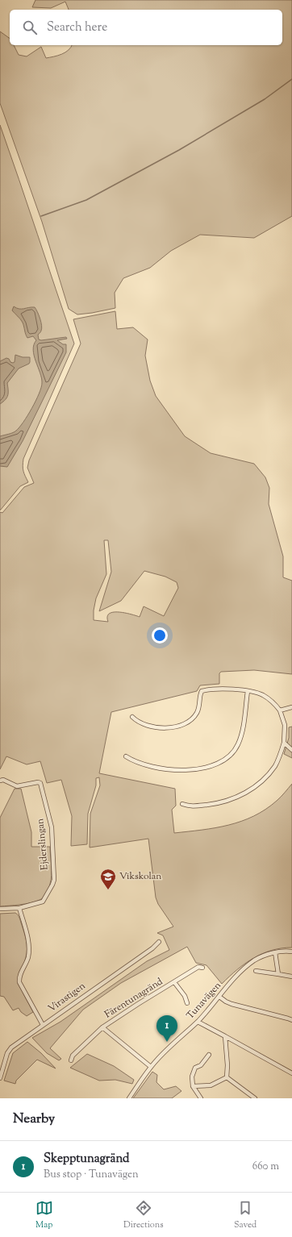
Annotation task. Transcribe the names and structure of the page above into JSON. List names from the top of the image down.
{
  "streets": {
    "street": [
      "Ejderslingan",
      "Virastigen",
      "Färentunagränd",
      "Tunavägen"
    ]
  },
  "crossings": [
    ["Färentunagränd", "Tunavägen"]
  ],
  "places": {
    "school or university": ["Vikskolan"]
  },
  "page": {
    "search": "Search here",
    "pins": "1",
    "heading": "Nearby",
    "list": [
      {
        "mark": "1",
        "name": "Skepptunagränd",
        "note": "Bus stop · Tunavägen",
        "value": "660 m"
      }
    ],
    "nav": ["Map", "Directions", "Saved"]
  }
}
